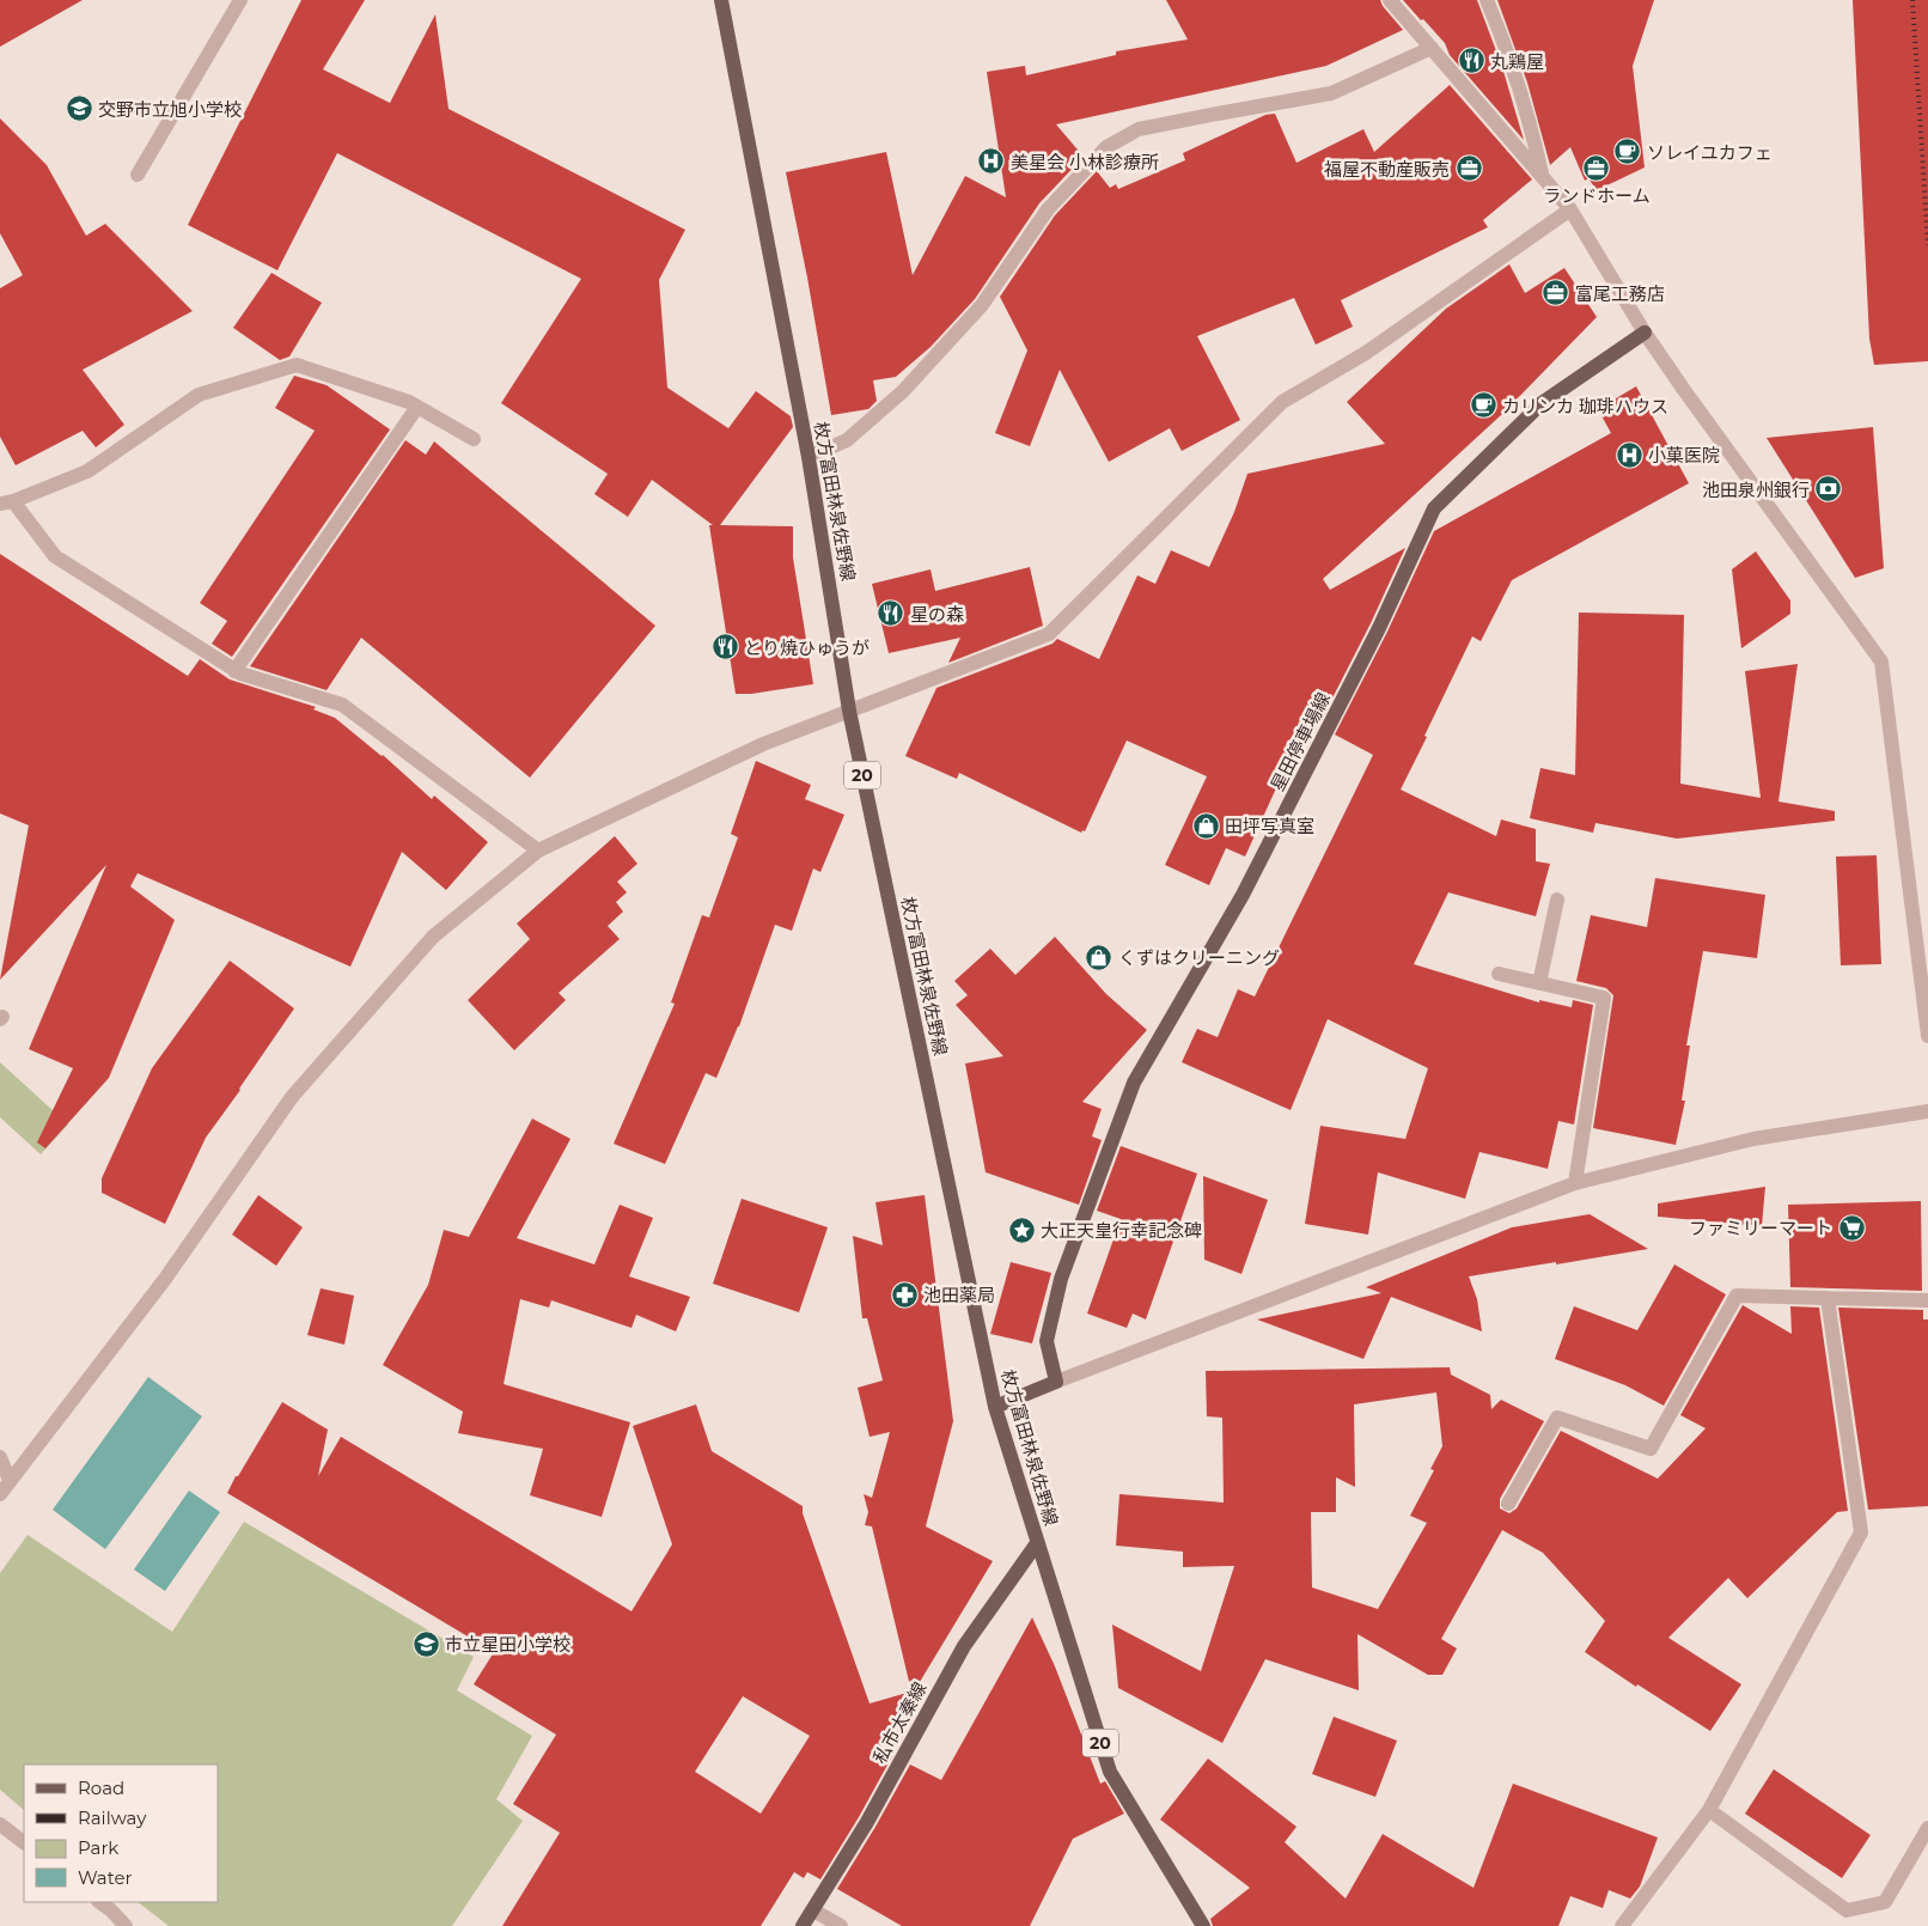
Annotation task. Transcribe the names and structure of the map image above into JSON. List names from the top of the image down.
{
  "streets": {
    "main road": [
      "枚方富田林泉佐野線",
      "星田停車場線",
      "20",
      "私市太秦線"
    ]
  },
  "crossings": [
    ["枚方富田林泉佐野線", "私市太秦線"]
  ],
  "places": {
    "restaurant": ["丸鶏屋", "星の森", "とり焼ひゅうが"],
    "school or university": ["交野市立旭小学校", "市立星田小学校"],
    "cafe": ["ソレイユカフェ", "カリンカ 珈琲ハウス"],
    "hospital": ["美星会 小林診療所", "小菓医院"],
    "office": ["ランドホーム", "福屋不動産販売", "富尾工務店"],
    "bank": ["池田泉州銀行"],
    "shop": ["田坪写真室", "くずはクリーニング"],
    "supermarket": ["ファミリーマート"],
    "place": ["大正天皇行幸記念碑"],
    "pharmacy": ["池田薬局"]
  },
  "legend": [
    "Road",
    "Railway",
    "Park",
    "Water"
  ]
}
